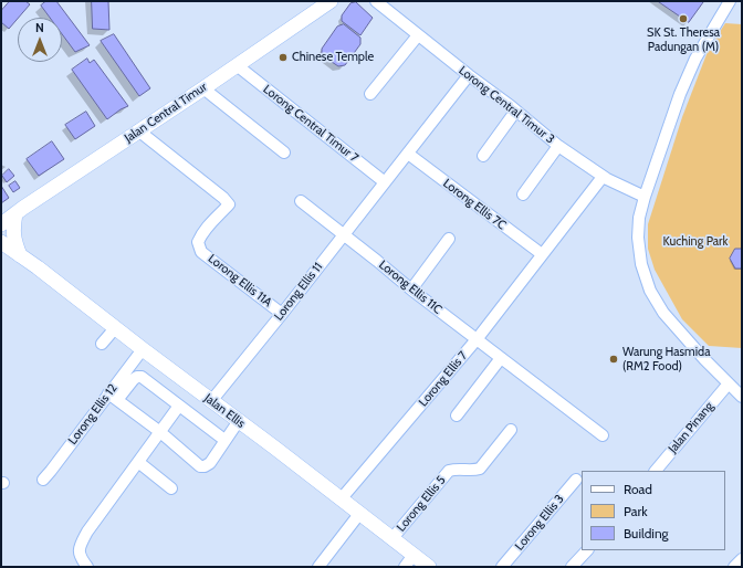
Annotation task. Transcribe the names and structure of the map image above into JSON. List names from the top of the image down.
{
  "streets": {
    "main road": ["Jalan Central Timur", "Jalan Ellis"],
    "street": [
      "Lorong Central Timur 3",
      "Lorong Central Timur 7",
      "Lorong Ellis 7C",
      "Lorong Ellis 11A",
      "Lorong Ellis 11C",
      "Lorong Ellis 11",
      "Lorong Ellis 7",
      "Lorong Ellis 12",
      "Jalan Pinang",
      "Lorong Ellis 5",
      "Lorong Ellis 3"
    ]
  },
  "crossings": [
    ["Lorong Central Timur 3", "Lorong Ellis 11"],
    ["Lorong Central Timur 3", "Lorong Ellis 7"],
    ["Jalan Central Timur", "Lorong Central Timur 7"],
    ["Jalan Central Timur", "Lorong Ellis 11A"],
    ["Lorong Central Timur 7", "Lorong Ellis 11"],
    ["Lorong Ellis 7C", "Lorong Ellis 11"],
    ["Lorong Ellis 7C", "Lorong Ellis 7"],
    ["Lorong Ellis 11A", "Lorong Ellis 11"],
    ["Lorong Ellis 11C", "Lorong Ellis 11"],
    ["Lorong Ellis 11C", "Lorong Ellis 7"],
    ["Lorong Ellis 11", "Jalan Ellis"],
    ["Lorong Ellis 7", "Jalan Ellis"],
    ["Jalan Ellis", "Lorong Ellis 12"],
    ["Jalan Ellis", "Lorong Ellis 5"]
  ],
  "parks": ["Kuching Park"],
  "places": ["SK St. Theresa Padungan (M)", "Chinese Temple", "Warung Hasmida (RM2 Food)"],
  "legend": ["Road", "Park", "Building"],
  "north": "top"
}
